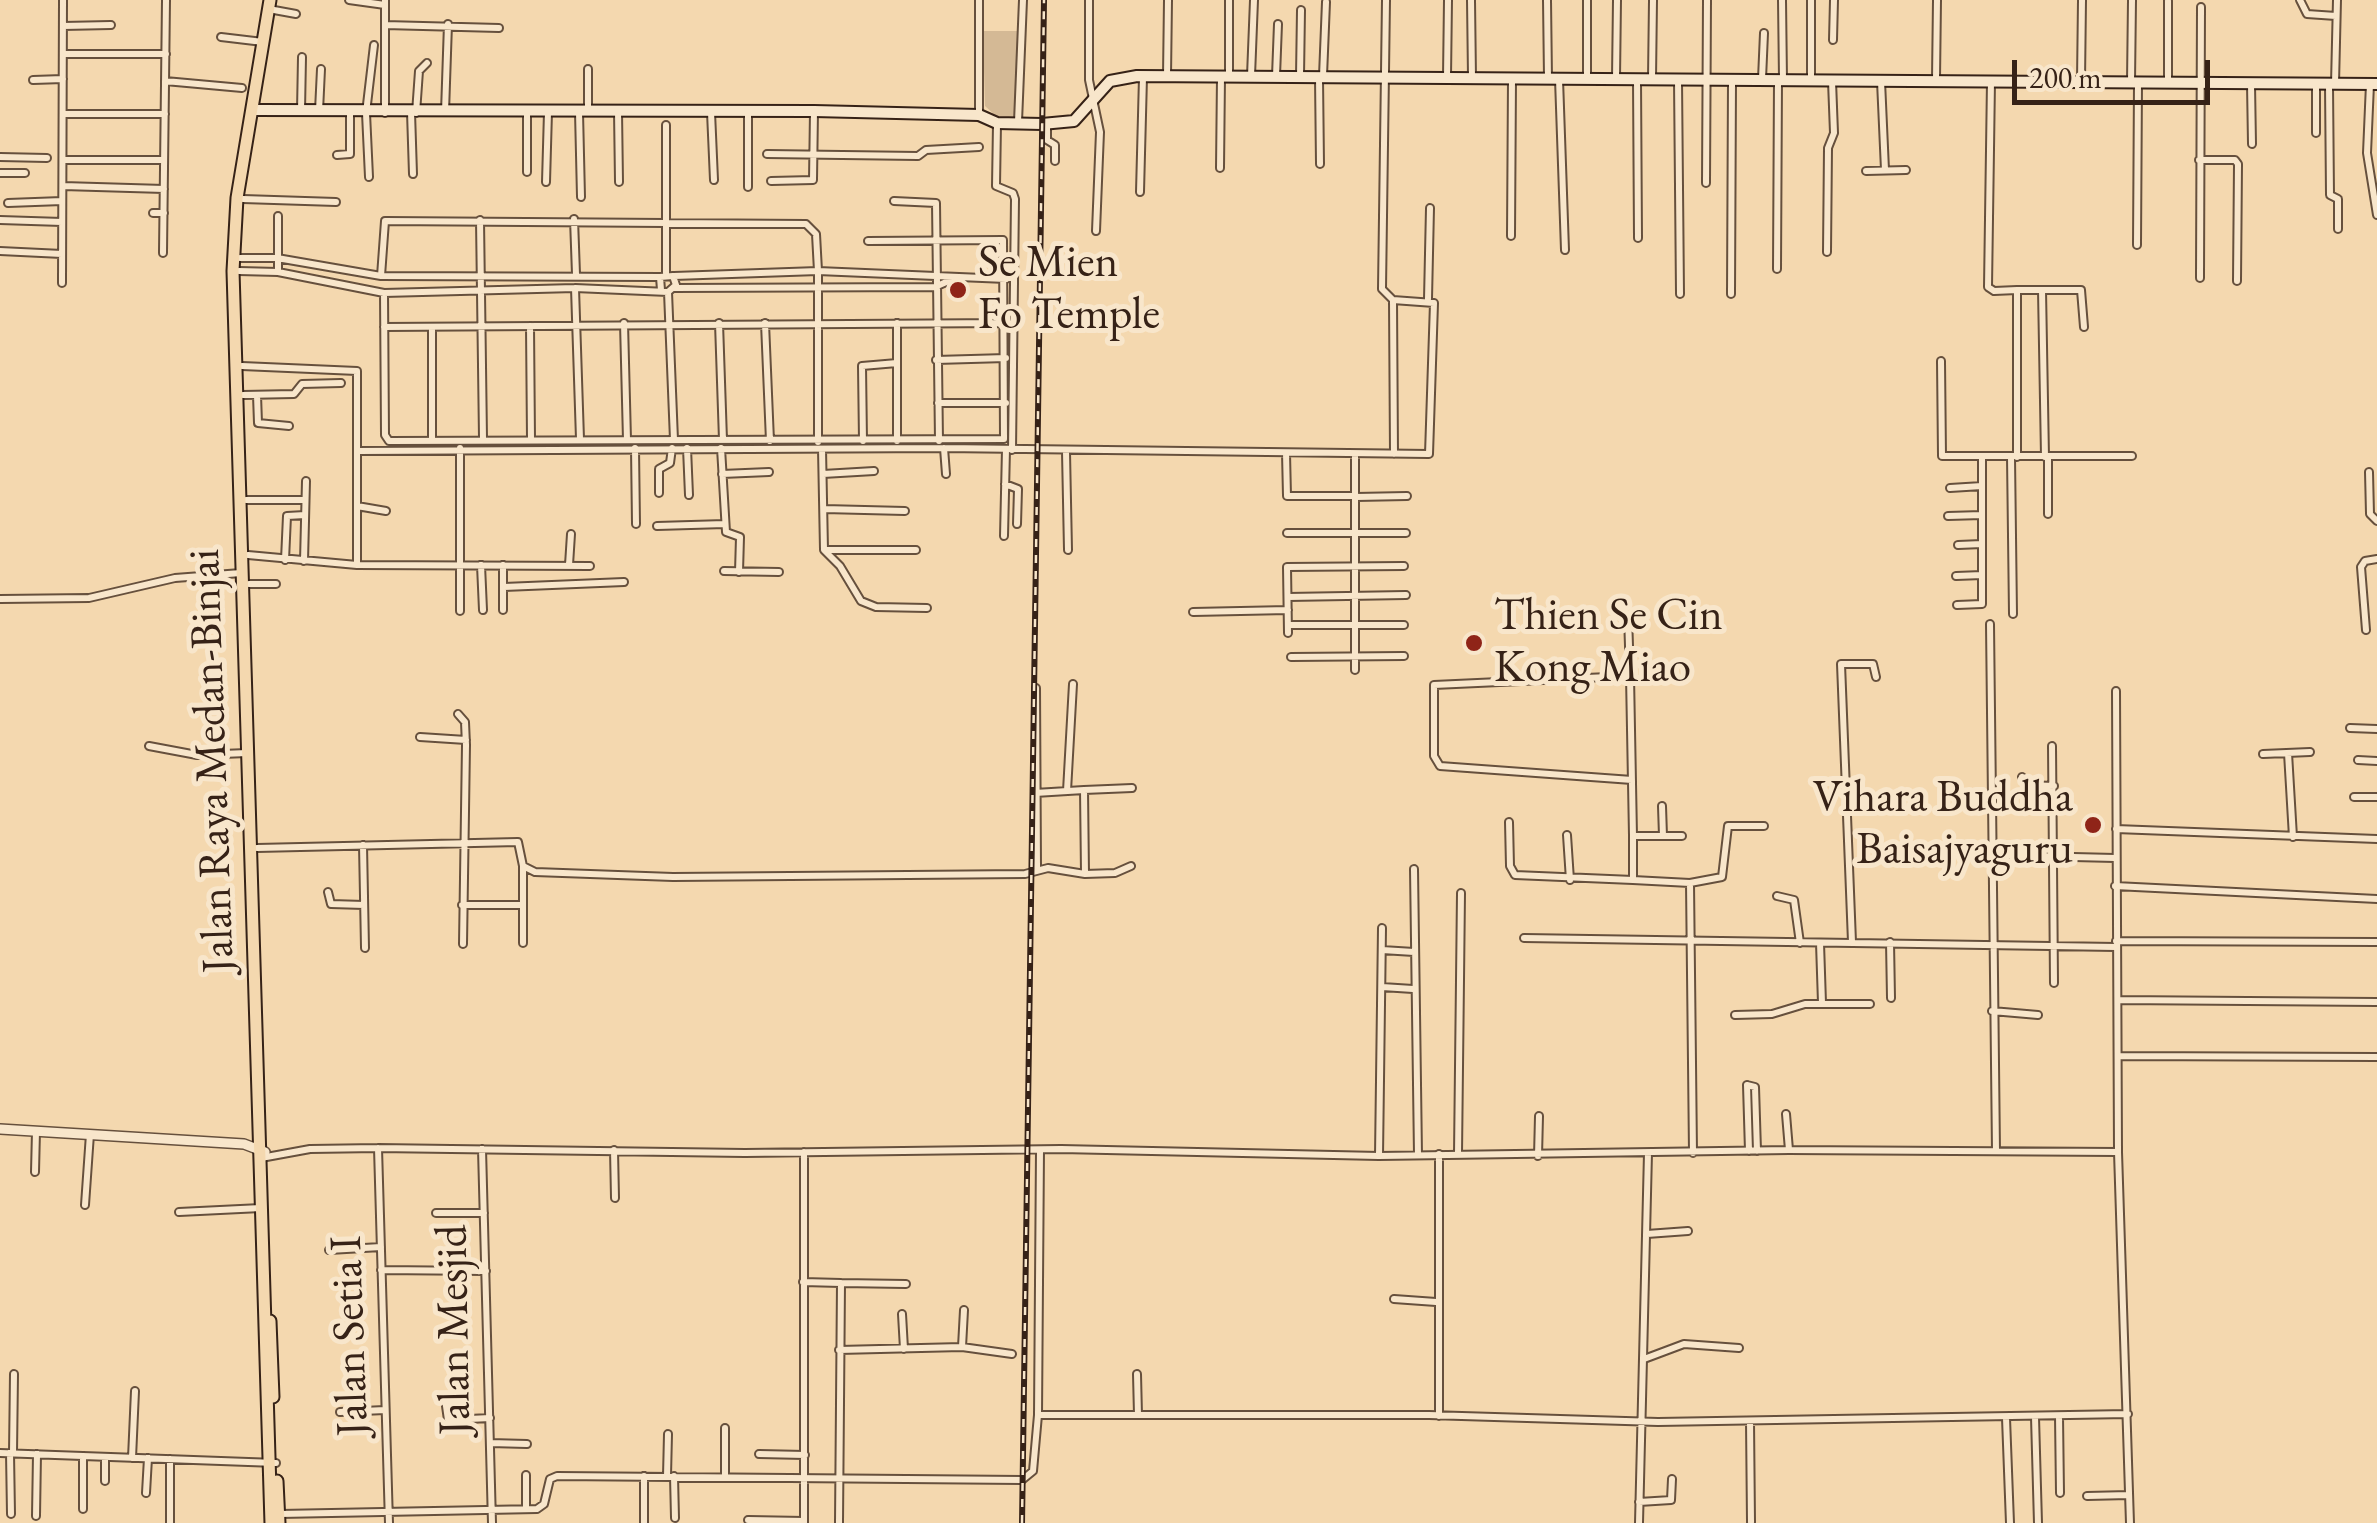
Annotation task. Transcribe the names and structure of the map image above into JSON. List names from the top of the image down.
{
  "streets": {
    "highway": ["Jalan Raya Medan-Binjai"],
    "street": ["Jalan Mesjid", "Jalan Setia I"]
  },
  "places": ["Se Mien Fo Temple", "Thien Se Cin Kong Miao", "Vihara Buddha Baisajyaguru"],
  "scale_bar": "200 m"
}
